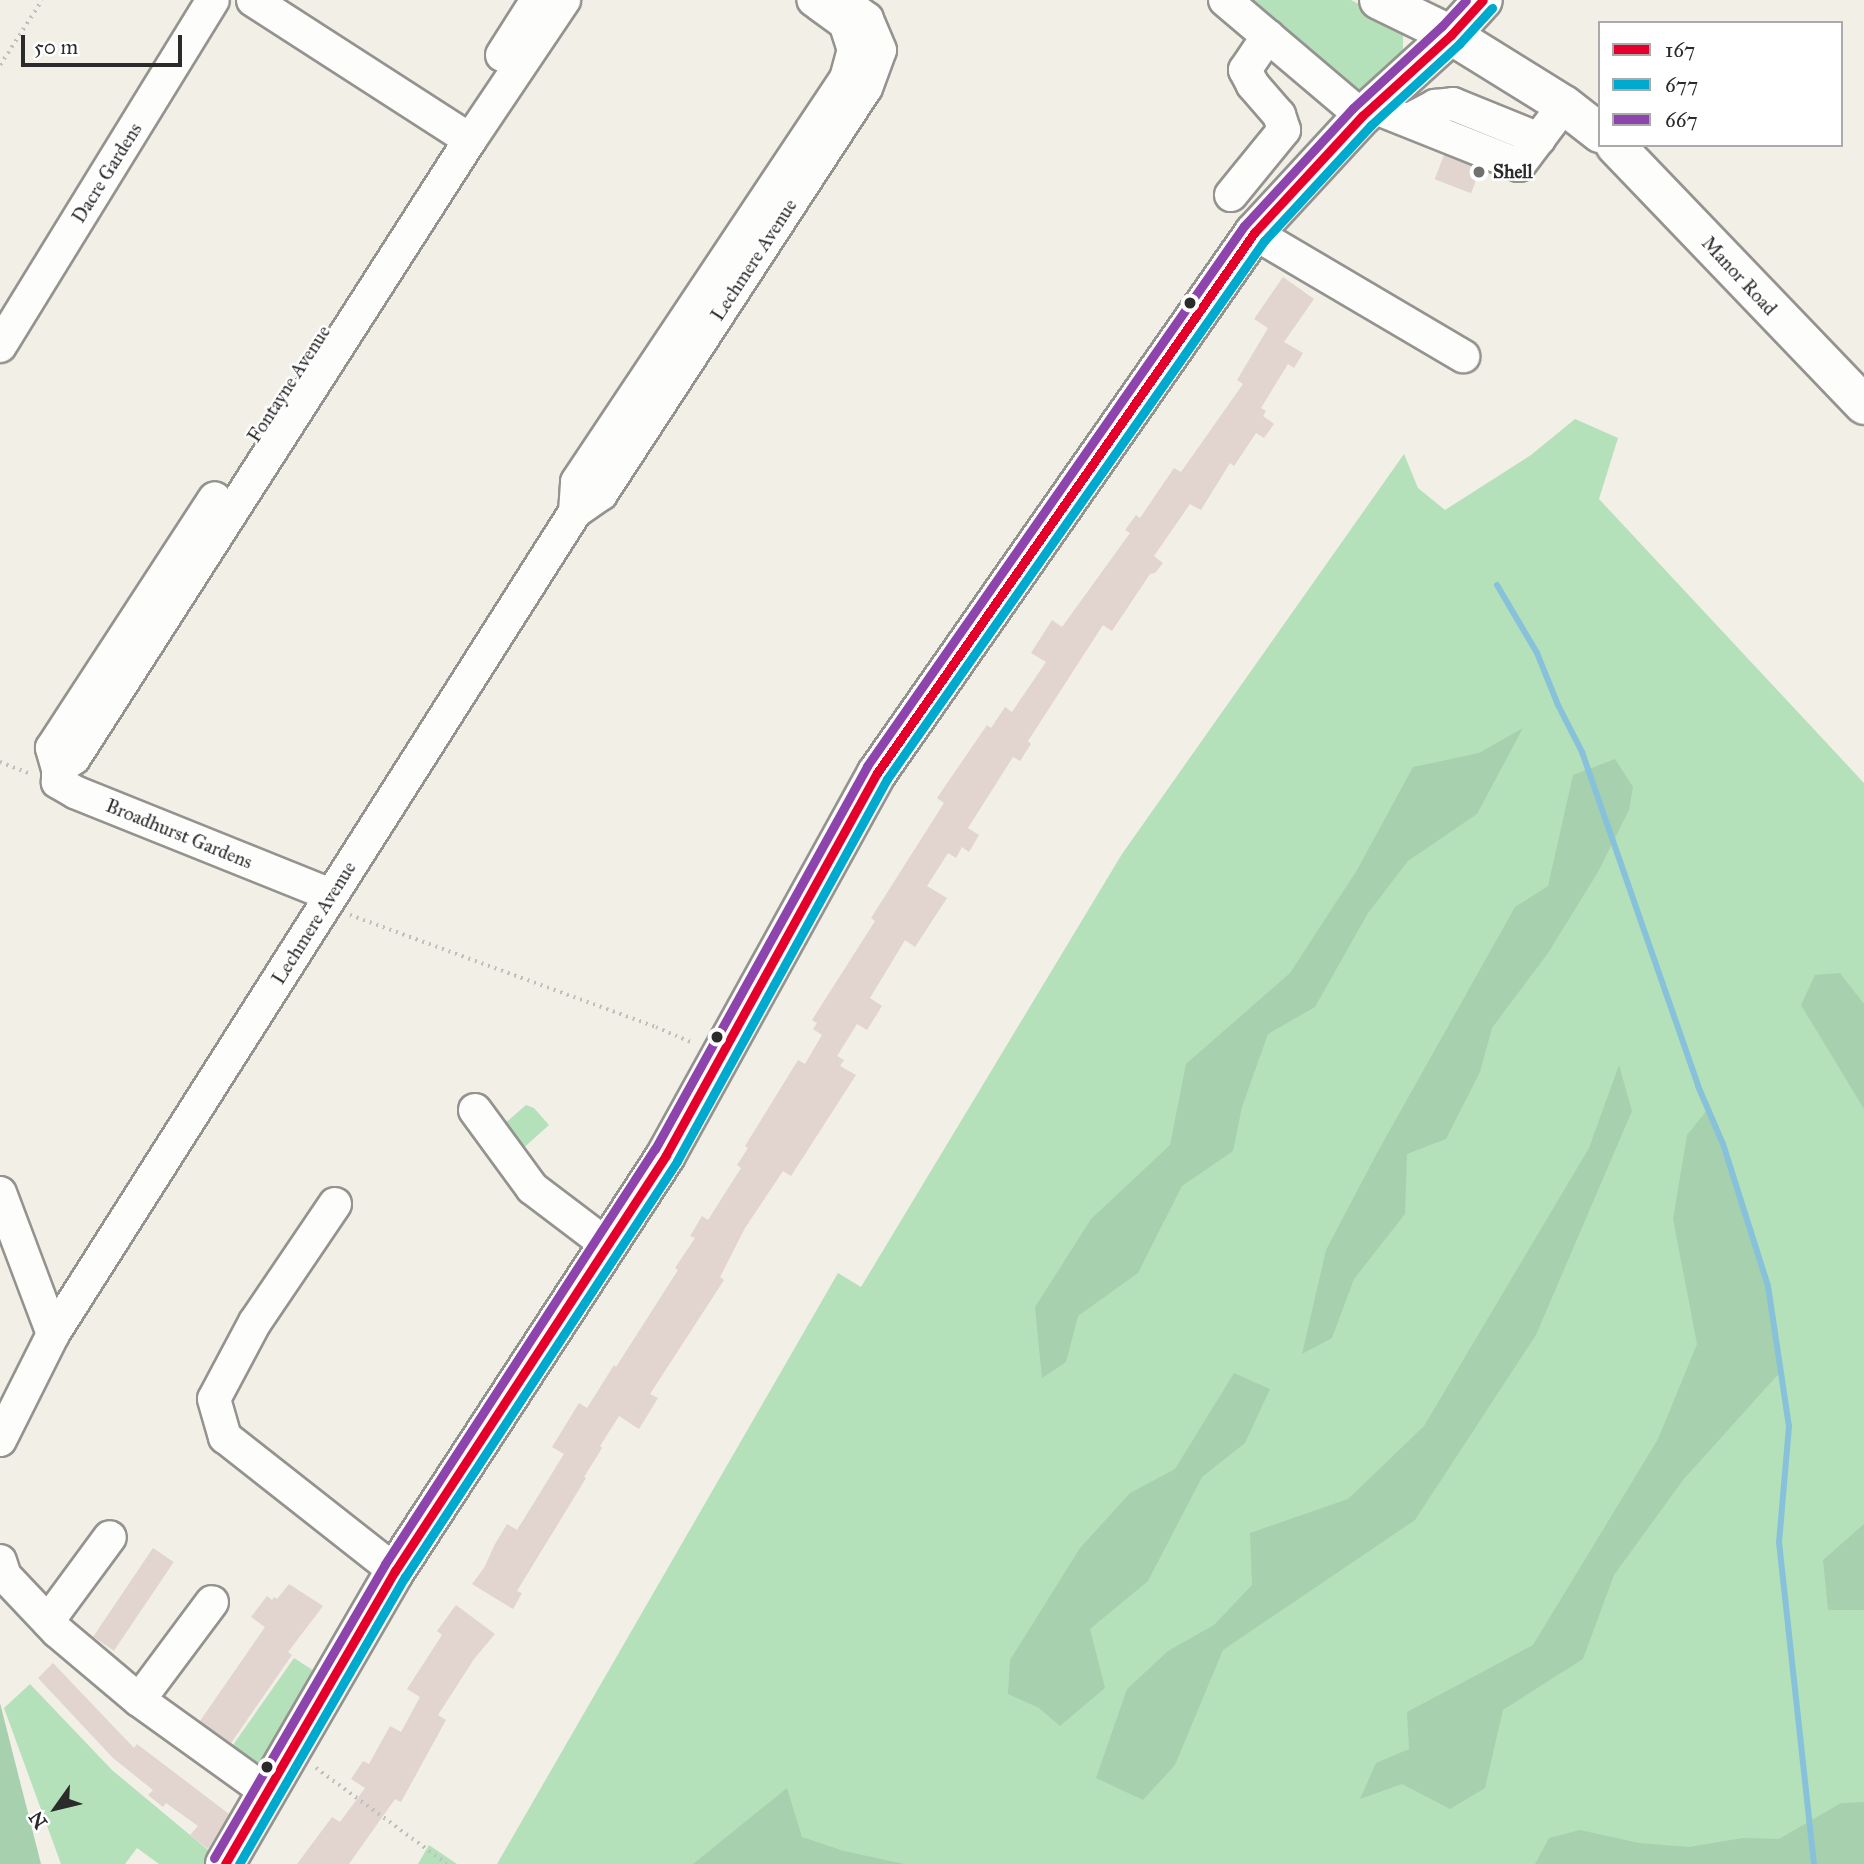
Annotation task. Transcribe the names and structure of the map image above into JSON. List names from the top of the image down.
{
  "streets": {
    "main road": ["Manor Road"],
    "street": [
      "Dacre Gardens",
      "Lechmere Avenue",
      "Fontayne Avenue",
      "Broadhurst Gardens"
    ]
  },
  "crossings": [
    ["Lechmere Avenue", "Broadhurst Gardens"],
    ["Fontayne Avenue", "Broadhurst Gardens"]
  ],
  "places": ["Shell"],
  "lines": ["transit line 167", "transit line 667", "transit line 677"],
  "legend": ["167", "677", "667"],
  "scale_bar": "50 m",
  "north": "bottom left"
}
